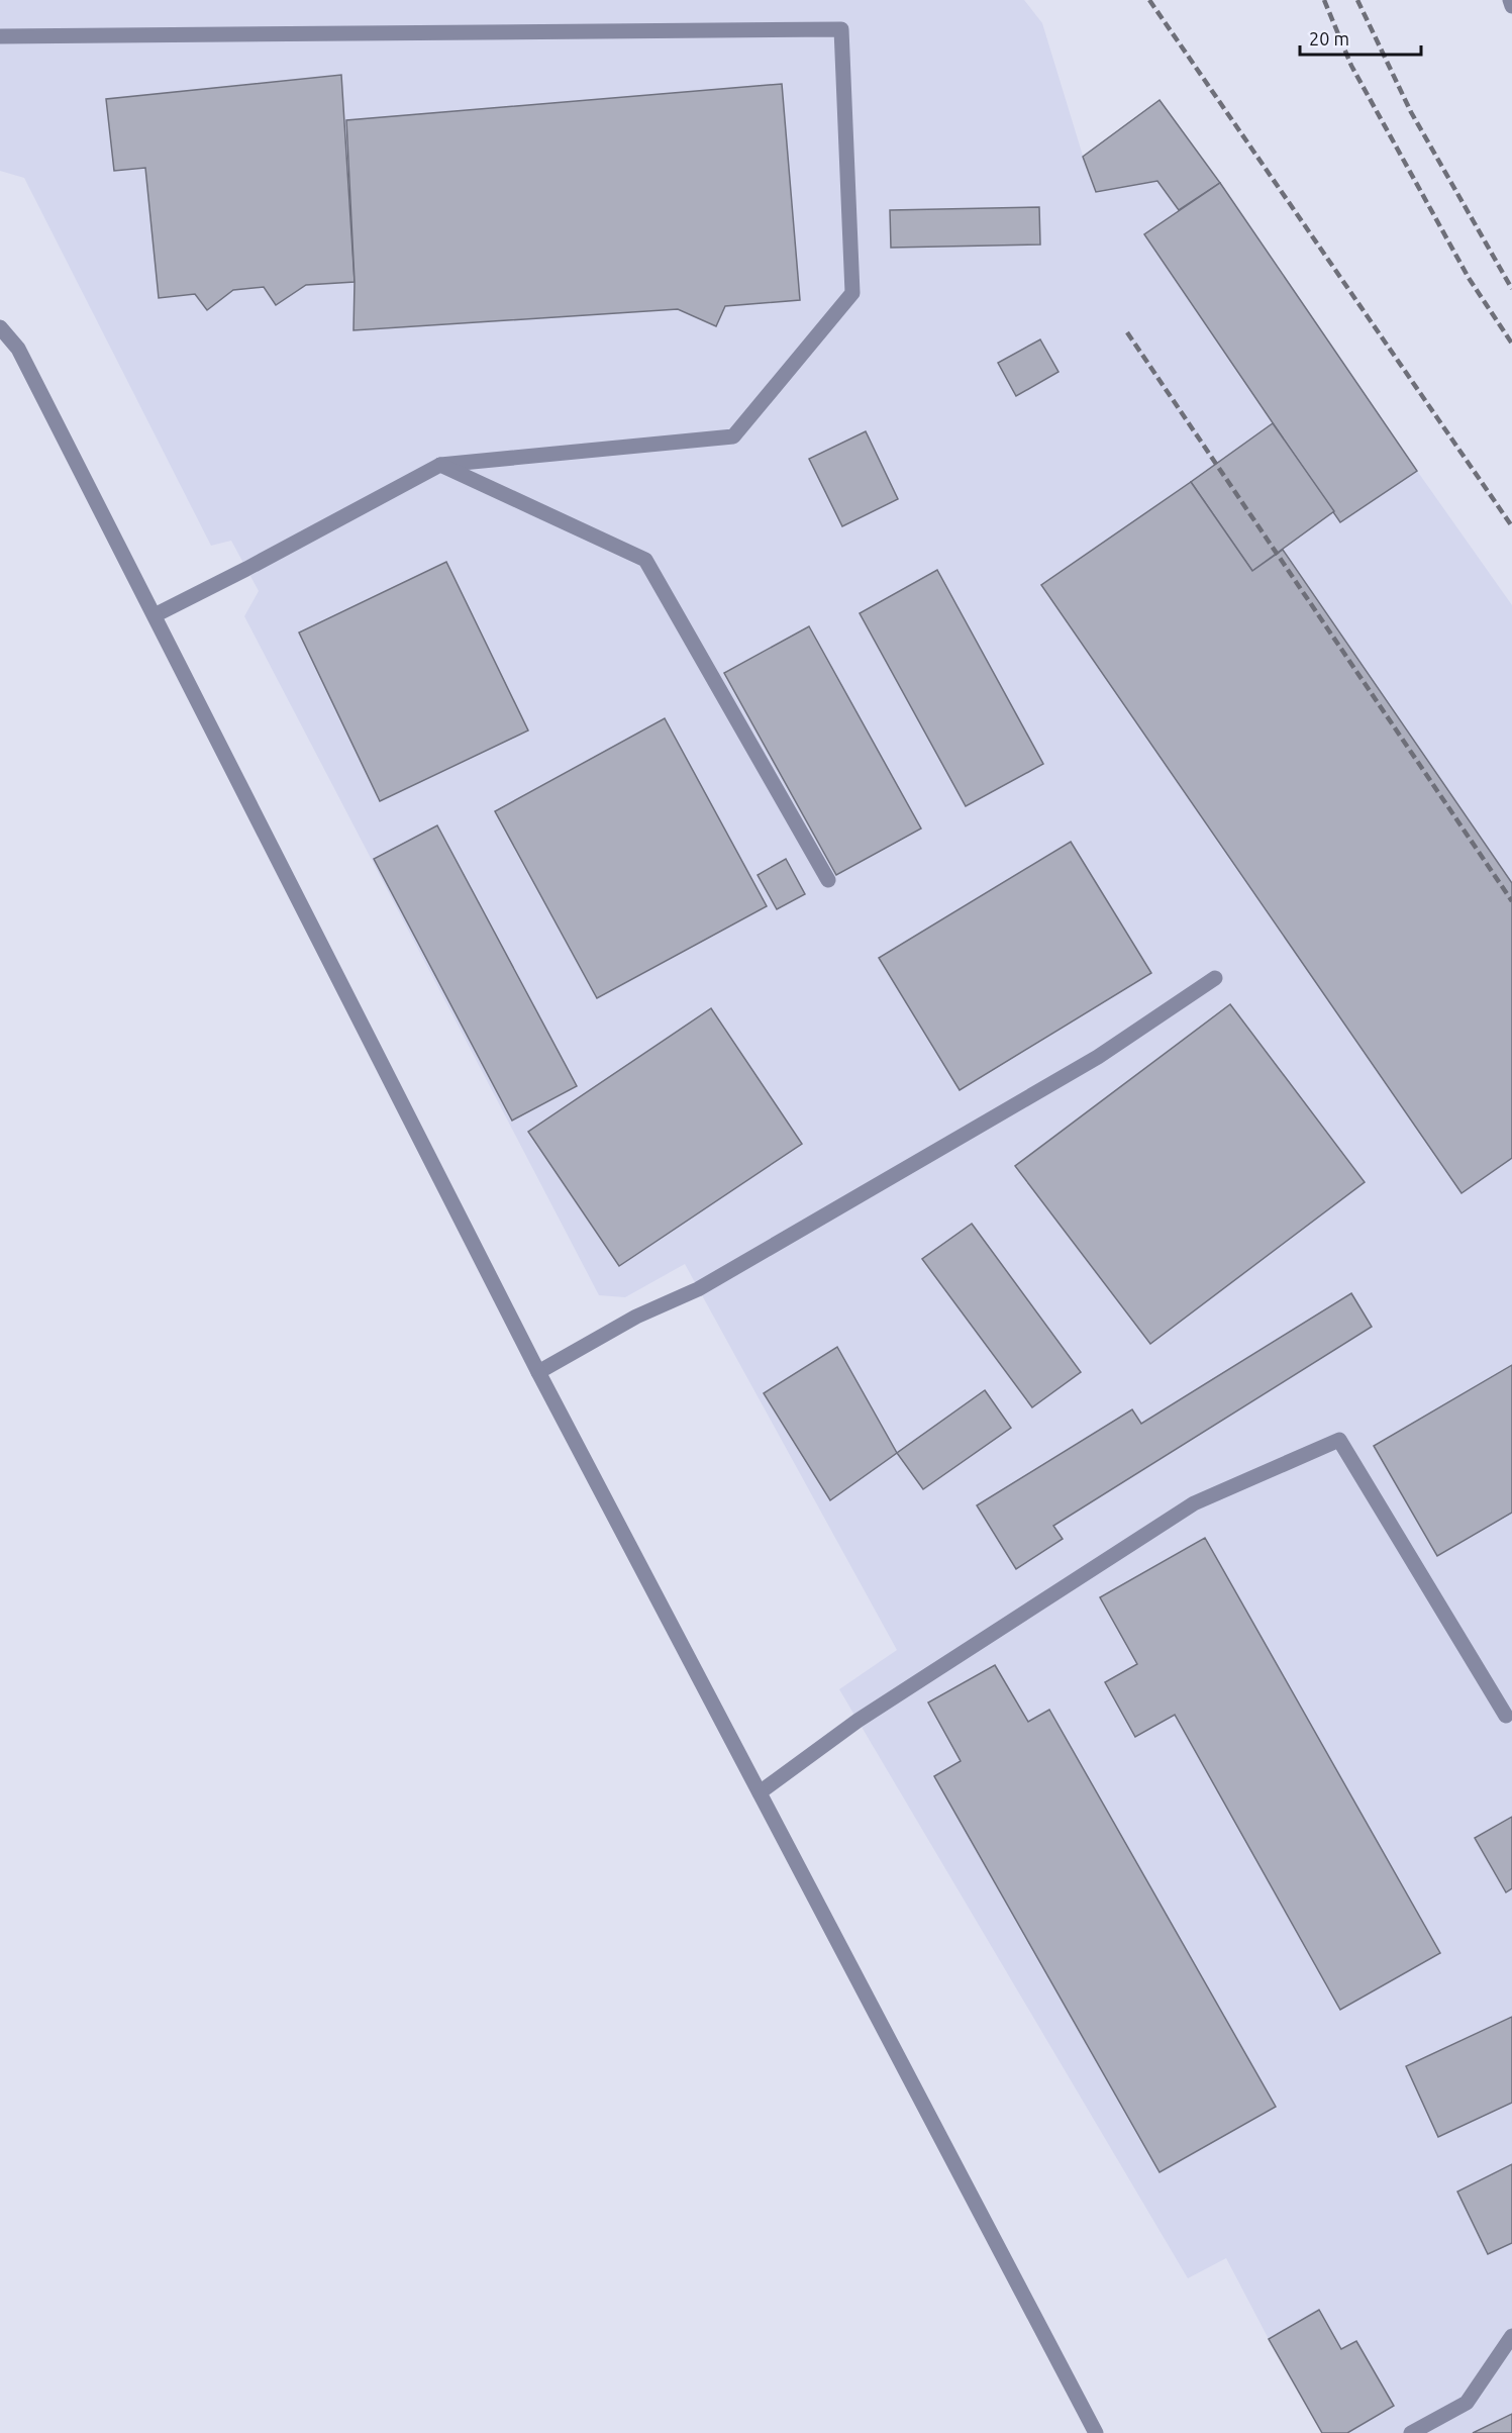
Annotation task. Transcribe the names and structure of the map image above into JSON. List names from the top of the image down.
{
  "scale_bar": "20 m"
}
